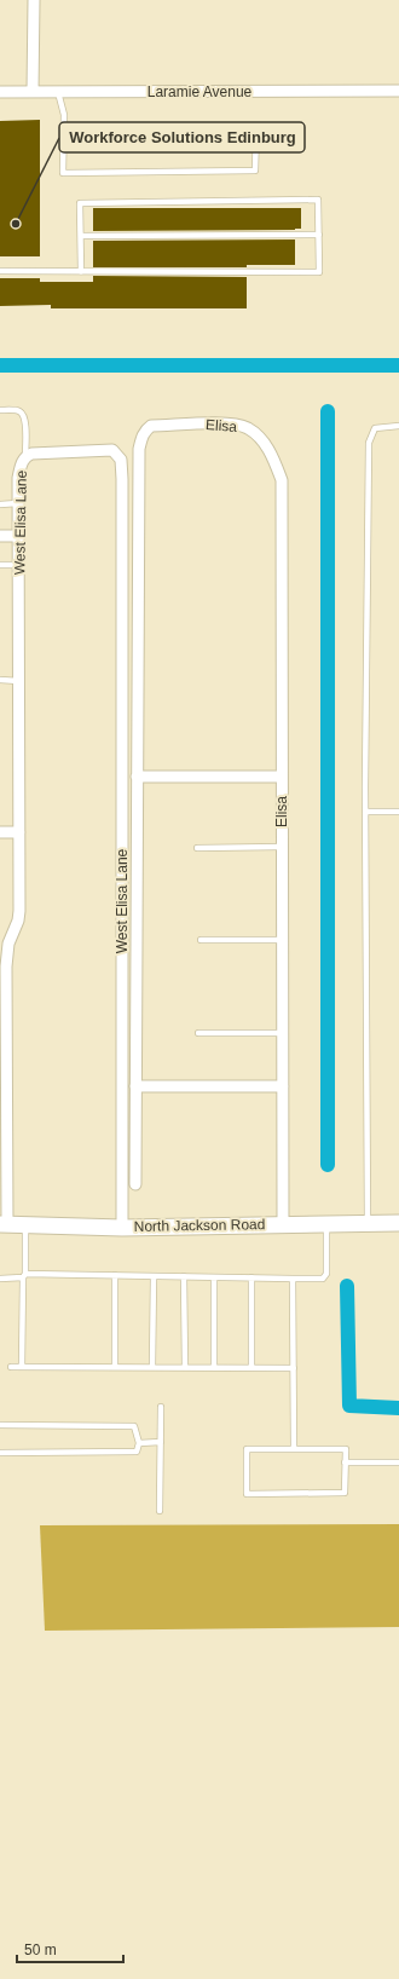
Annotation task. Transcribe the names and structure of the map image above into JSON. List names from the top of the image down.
{
  "streets": {
    "main road": ["North Jackson Road"],
    "street": ["Laramie Avenue", "Elisa", "West Elisa Lane"]
  },
  "crossings": [
    ["Elisa", "North Jackson Road"],
    ["West Elisa Lane", "North Jackson Road"]
  ],
  "places": ["Workforce Solutions Edinburg"],
  "scale_bar": "50 m"
}
